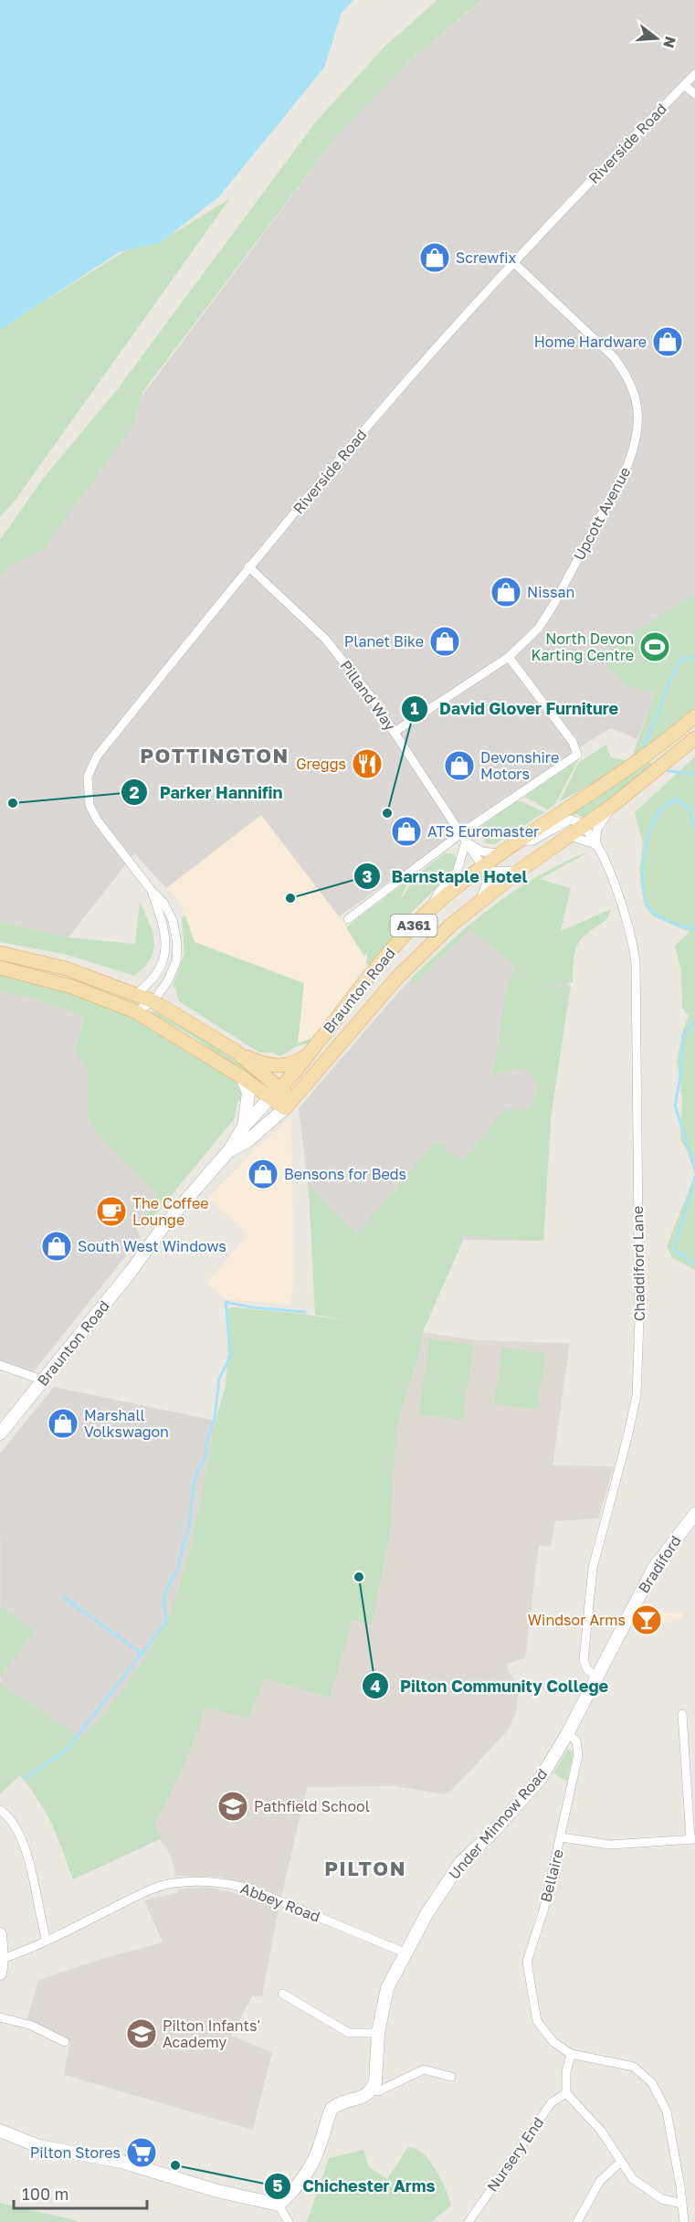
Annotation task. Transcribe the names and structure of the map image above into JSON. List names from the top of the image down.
{
  "streets": {
    "main road": ["A361", "Braunton Road"],
    "street": [
      "Riverside Road",
      "Upcott Avenue",
      "Pilland Way",
      "Chaddiford Lane",
      "Bradiford",
      "Under Minnow Road",
      "Bellaire",
      "Abbey Road",
      "Nursery End"
    ]
  },
  "crossings": [
    ["Riverside Road", "Upcott Avenue"],
    ["Riverside Road", "Pilland Way"],
    ["Riverside Road", "A361"],
    ["Upcott Avenue", "Pilland Way"],
    ["Pilland Way", "Braunton Road"],
    ["A361", "Braunton Road"],
    ["Braunton Road", "Chaddiford Lane"],
    ["Chaddiford Lane", "Bradiford"],
    ["Bradiford", "Under Minnow Road"],
    ["Bradiford", "Bellaire"],
    ["Under Minnow Road", "Bellaire"],
    ["Under Minnow Road", "Abbey Road"]
  ],
  "districts": ["POTTINGTON", "PILTON"],
  "places": {
    "shop": [
      "Screwfix",
      "Home Hardware",
      "Nissan",
      "Planet Bike",
      "Devonshire Motors",
      "ATS Euromaster",
      "Bensons for Beds",
      "South West Windows",
      "Marshall Volkswagon"
    ],
    "sports": ["North Devon Karting Centre"],
    "restaurant": ["Greggs"],
    "other": [
      "Parker Hannifin",
      "David Glover Furniture",
      "Barnstaple Hotel",
      "Pilton Community College",
      "Chichester Arms"
    ],
    "cafe": ["The Coffee Lounge"],
    "bar": ["Windsor Arms"],
    "school or university": ["Pathfield School", "Pilton Infants' Academy"],
    "supermarket": ["Pilton Stores"]
  },
  "scale_bar": "100 m",
  "north": "right"
}
